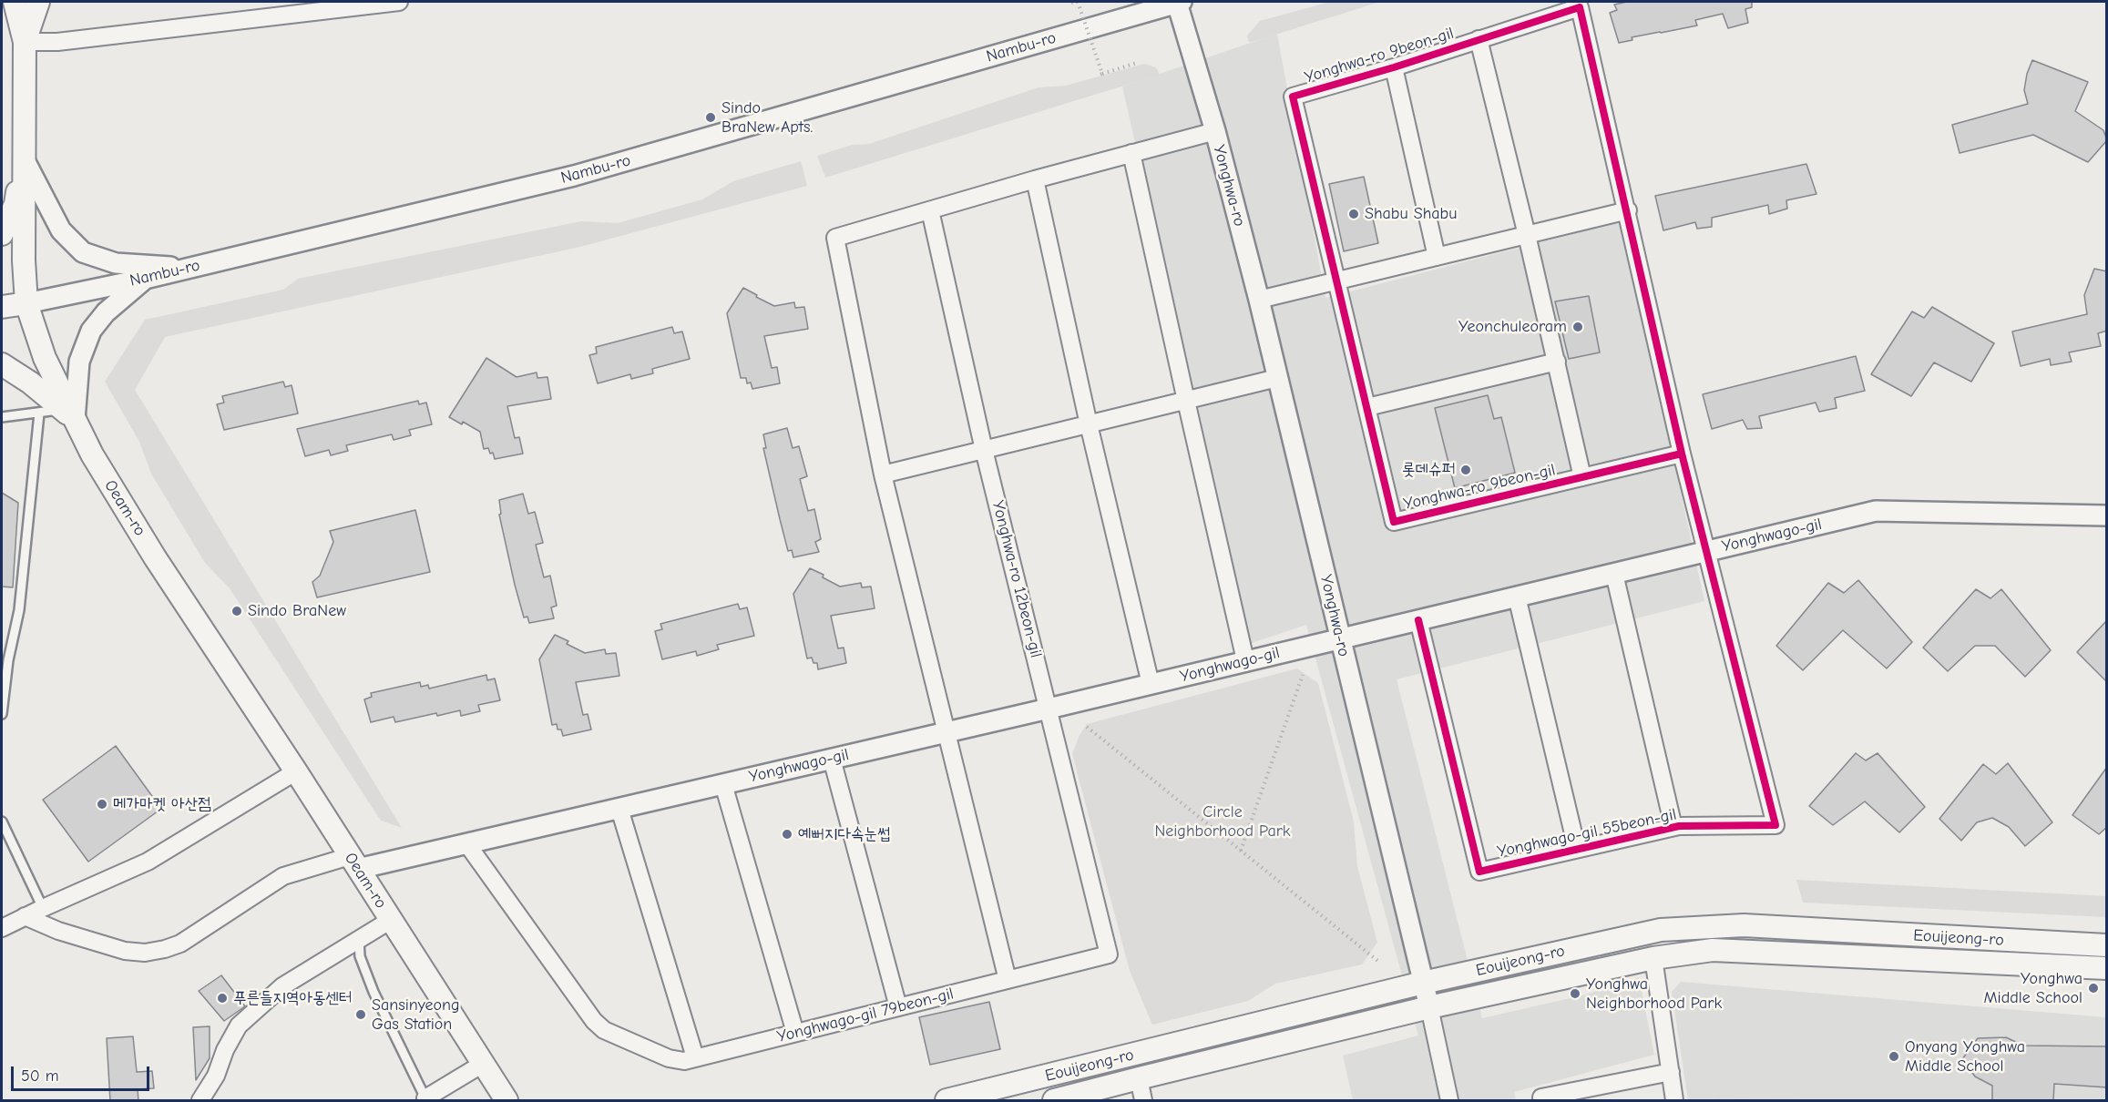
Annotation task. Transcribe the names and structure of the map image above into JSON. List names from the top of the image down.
{
  "streets": {
    "main road": ["Nambu-ro", "Oeam-ro", "Eouijeong-ro"],
    "street": [
      "Yonghwa-ro 9beon-gil",
      "Yonghwa-ro",
      "Yonghwago-gil",
      "Yonghwa-ro 12beon-gil",
      "Yonghwago-gil 55beon-gil",
      "Yonghwago-gil 79beon-gil"
    ]
  },
  "crossings": [
    ["Nambu-ro", "Yonghwa-ro"],
    ["Nambu-ro", "Oeam-ro"],
    ["Yonghwa-ro 9beon-gil", "Yonghwago-gil"],
    ["Yonghwa-ro 9beon-gil", "Yonghwago-gil 55beon-gil"],
    ["Yonghwa-ro", "Yonghwago-gil"],
    ["Yonghwa-ro", "Yonghwa-ro 12beon-gil"],
    ["Yonghwa-ro", "Eouijeong-ro"],
    ["Oeam-ro", "Yonghwago-gil"],
    ["Yonghwago-gil", "Yonghwa-ro 12beon-gil"],
    ["Yonghwago-gil", "Yonghwago-gil 55beon-gil"],
    ["Yonghwago-gil", "Yonghwago-gil 79beon-gil"],
    ["Yonghwa-ro 12beon-gil", "Yonghwago-gil 79beon-gil"]
  ],
  "parks": ["Circle Neighborhood Park"],
  "places": [
    "Sindo BraNew Apts.",
    "Shabu Shabu",
    "Yeonchuleoram",
    "롯데슈퍼",
    "Sindo BraNew",
    "메가마켓 아산점",
    "예뻐지다속눈썹",
    "Yonghwa Middle School",
    "Yonghwa Neighborhood Park",
    "푸른들지역아동센터",
    "Sansinyeong Gas Station",
    "Onyang Yonghwa Middle School"
  ],
  "scale_bar": "50 m"
}
